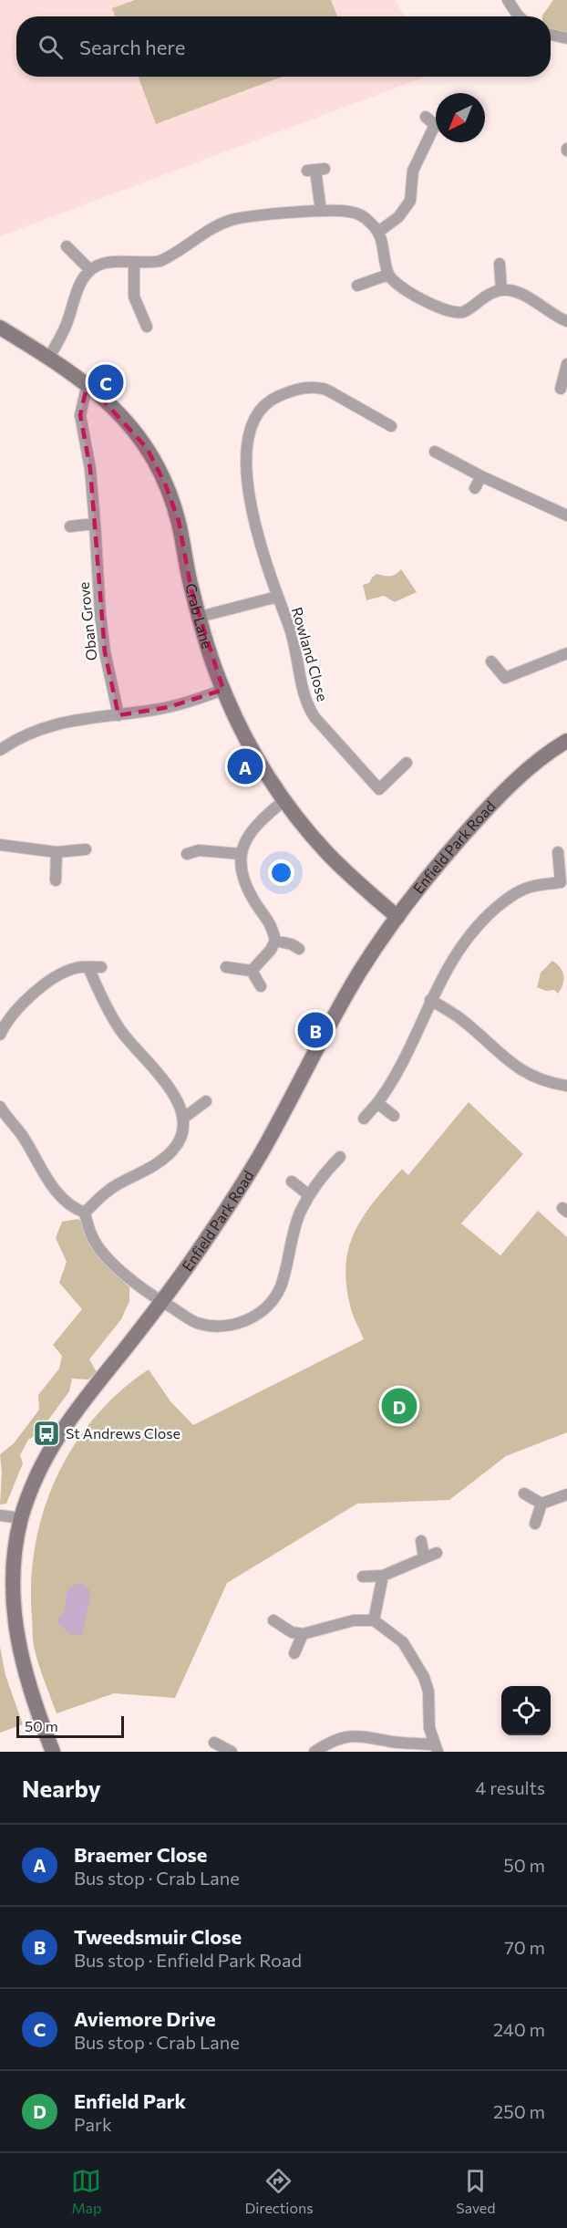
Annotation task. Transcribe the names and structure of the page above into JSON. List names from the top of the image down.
{
  "streets": {
    "street": [
      "Crab Lane",
      "Oban Grove",
      "Rowland Close",
      "Enfield Park Road"
    ]
  },
  "crossings": [
    ["Crab Lane", "Oban Grove"],
    ["Crab Lane", "Rowland Close"],
    ["Crab Lane", "Enfield Park Road"]
  ],
  "places": {
    "bus stop": ["St Andrews Close"]
  },
  "scale_bar": "50 m",
  "north": "bottom left",
  "page": {
    "search": "Search here",
    "pins": [
      "C",
      "A",
      "B",
      "D"
    ],
    "scale": "50 m",
    "heading": ["Nearby", "4 results"],
    "list": [
      {
        "mark": "A",
        "name": "Braemer Close",
        "note": "Bus stop · Crab Lane",
        "value": "50 m"
      },
      {
        "mark": "B",
        "name": "Tweedsmuir Close",
        "note": "Bus stop · Enfield Park Road",
        "value": "70 m"
      },
      {
        "mark": "C",
        "name": "Aviemore Drive",
        "note": "Bus stop · Crab Lane",
        "value": "240 m"
      },
      {
        "mark": "D",
        "name": "Enfield Park",
        "note": "Park",
        "value": "250 m"
      }
    ],
    "nav": ["Map", "Directions", "Saved"]
  }
}
